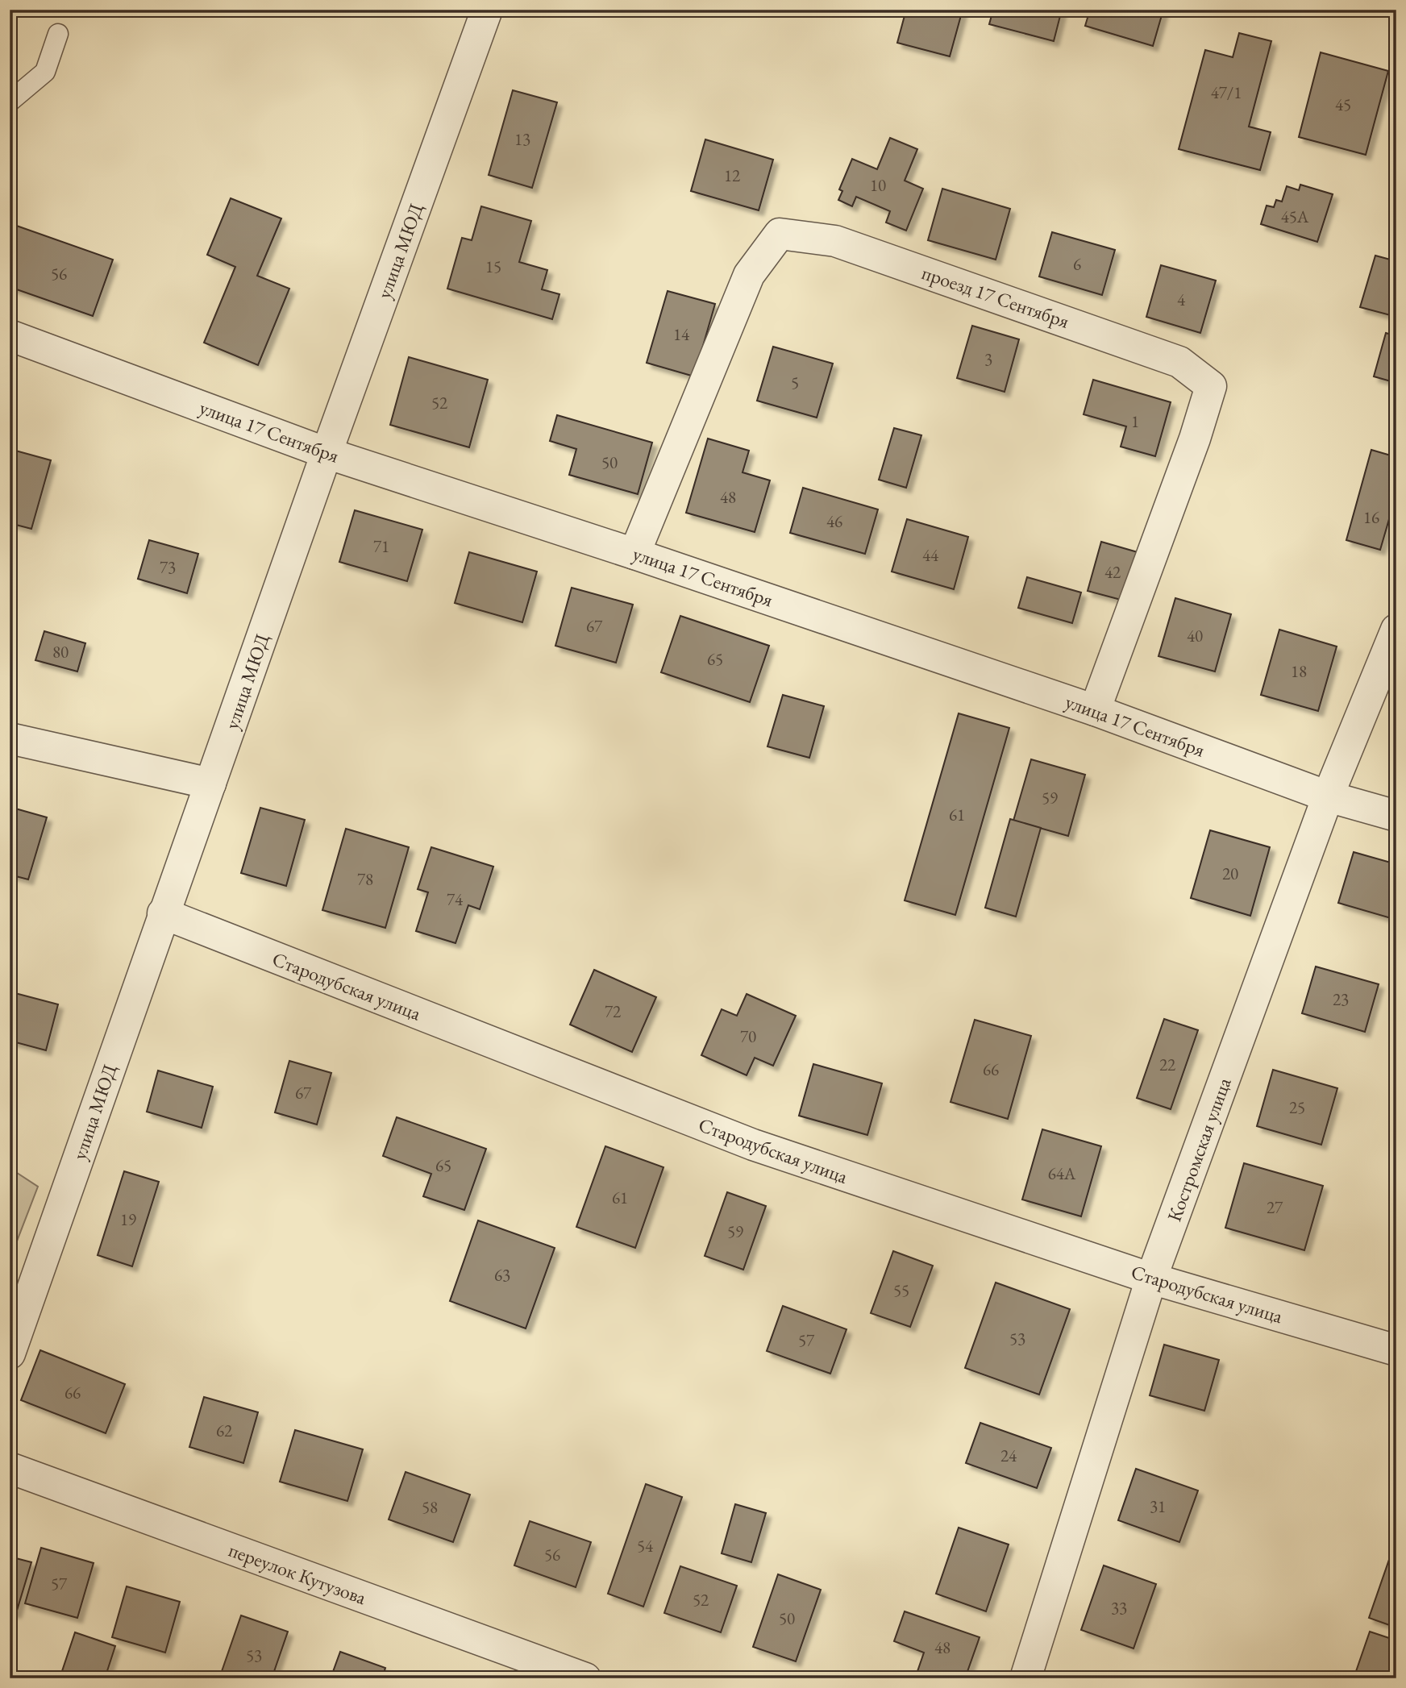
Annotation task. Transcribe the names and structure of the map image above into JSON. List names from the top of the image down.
{
  "streets": {
    "street": [
      "улица МЮД",
      "проезд 17 Сентября",
      "улица 17 Сентября",
      "Стародубская улица",
      "Костромская улица",
      "переулок Кутузова"
    ]
  },
  "crossings": [
    ["улица МЮД", "улица 17 Сентября"],
    ["улица МЮД", "Стародубская улица"],
    ["проезд 17 Сентября", "улица 17 Сентября"],
    ["улица 17 Сентября", "Костромская улица"],
    ["Стародубская улица", "Костромская улица"]
  ],
  "house_numbers": [
    "47/1",
    "45",
    "13",
    "12",
    "10",
    "45А",
    "6",
    "15",
    "56",
    "4",
    "14",
    "3",
    "5",
    "52",
    "1",
    "50",
    "48",
    "16",
    "46",
    "71",
    "44",
    "73",
    "42",
    "67",
    "40",
    "80",
    "65",
    "18",
    "59",
    "61",
    "20",
    "78",
    "74",
    "23",
    "72",
    "70",
    "22",
    "66",
    "67",
    "25",
    "65",
    "64А",
    "61",
    "27",
    "19",
    "59",
    "63",
    "55",
    "53",
    "57",
    "66",
    "62",
    "24",
    "31",
    "58",
    "54",
    "56",
    "57",
    "52",
    "33",
    "50",
    "48",
    "53"
  ]
}
